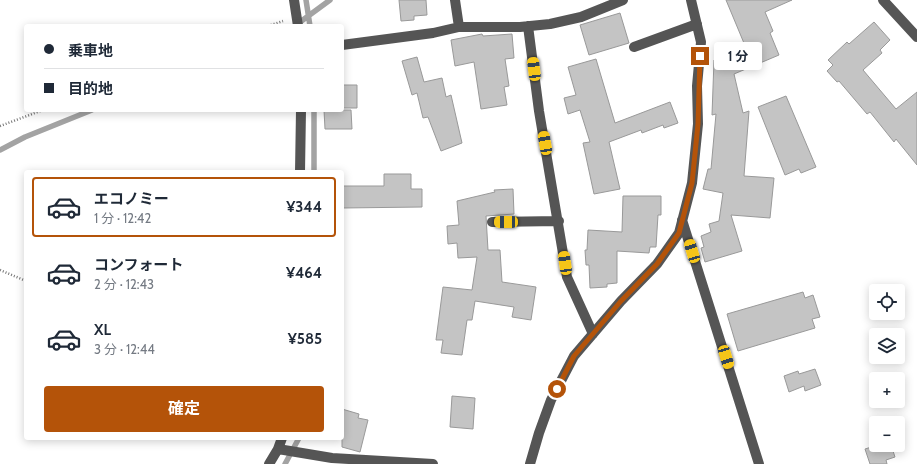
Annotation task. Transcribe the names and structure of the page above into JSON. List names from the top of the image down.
{
  "page": {
    "banner": ["乗車地", "目的地"],
    "bubble": "1 分",
    "list": [
      {
        "name": "エコノミー",
        "note": "1 分 · 12:42",
        "value": "¥344"
      },
      {
        "name": "コンフォート",
        "note": "2 分 · 12:43",
        "value": "¥464"
      },
      {
        "name": "XL",
        "note": "3 分 · 12:44",
        "value": "¥585"
      }
    ],
    "map_buttons": ["+", "−"],
    "buttons": "確定"
  }
}
